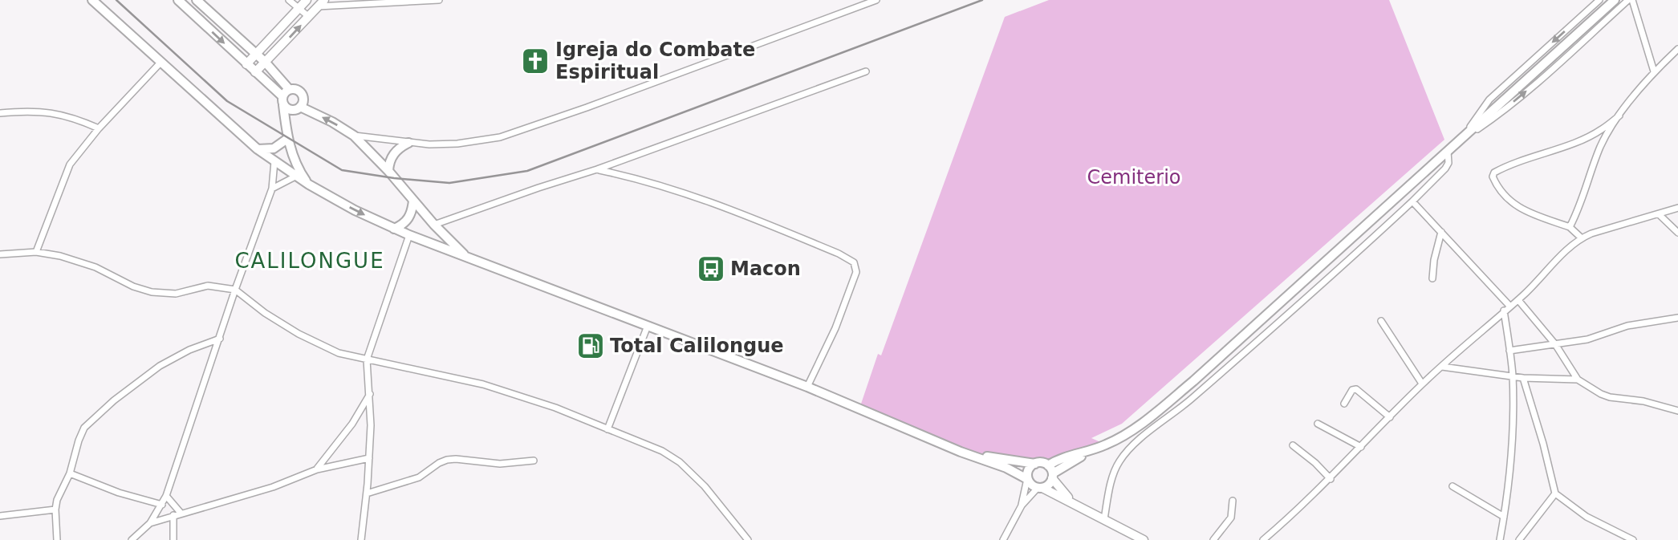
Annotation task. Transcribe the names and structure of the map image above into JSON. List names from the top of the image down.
{
  "districts": ["CALILONGUE"],
  "parks": ["Cemiterio"],
  "places": {
    "church": ["Igreja do Combate Espiritual"],
    "bus stop": ["Macon"],
    "fuel station": ["Total Calilongue"]
  }
}
